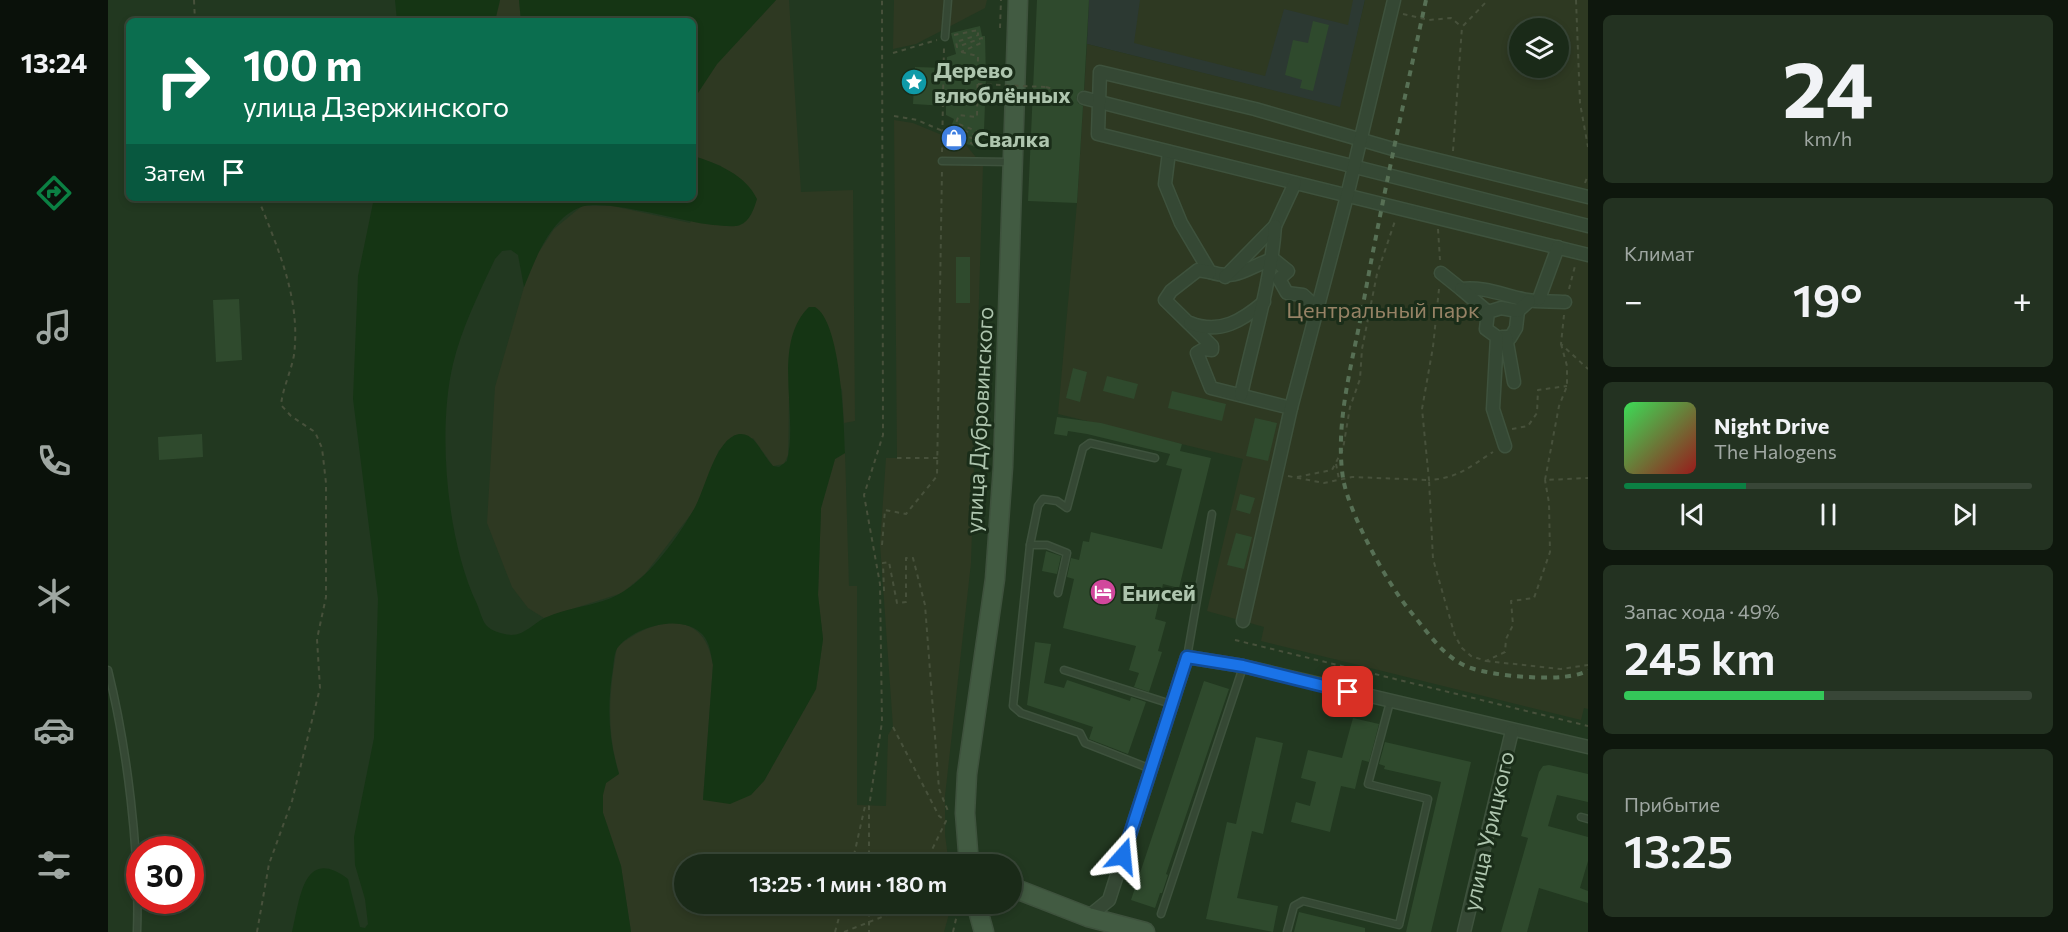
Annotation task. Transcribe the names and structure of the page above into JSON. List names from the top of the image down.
{
  "streets": {
    "main road": ["улица Дубровинского"],
    "street": ["улица Урицкого"]
  },
  "parks": ["Центральный парк"],
  "places": {
    "place": ["Дерево влюблённых"],
    "shop": ["Свалка"],
    "hotel": ["Енисей"]
  },
  "page": {
    "tabs": "13:24",
    "tile": [
      ["24", "km/h"],
      "Климат",
      ["Запас хода · 49%", "245 km"],
      ["Прибытие", "13:25"]
    ],
    "turn": ["100 m", "улица Дзержинского"],
    "then": "Затем",
    "heat": ["−", "19°", "+"],
    "song": ["Night Drive", "The Halogens"],
    "limit": "30",
    "trip": "13:25 · 1 мин · 180 m"
  }
}
